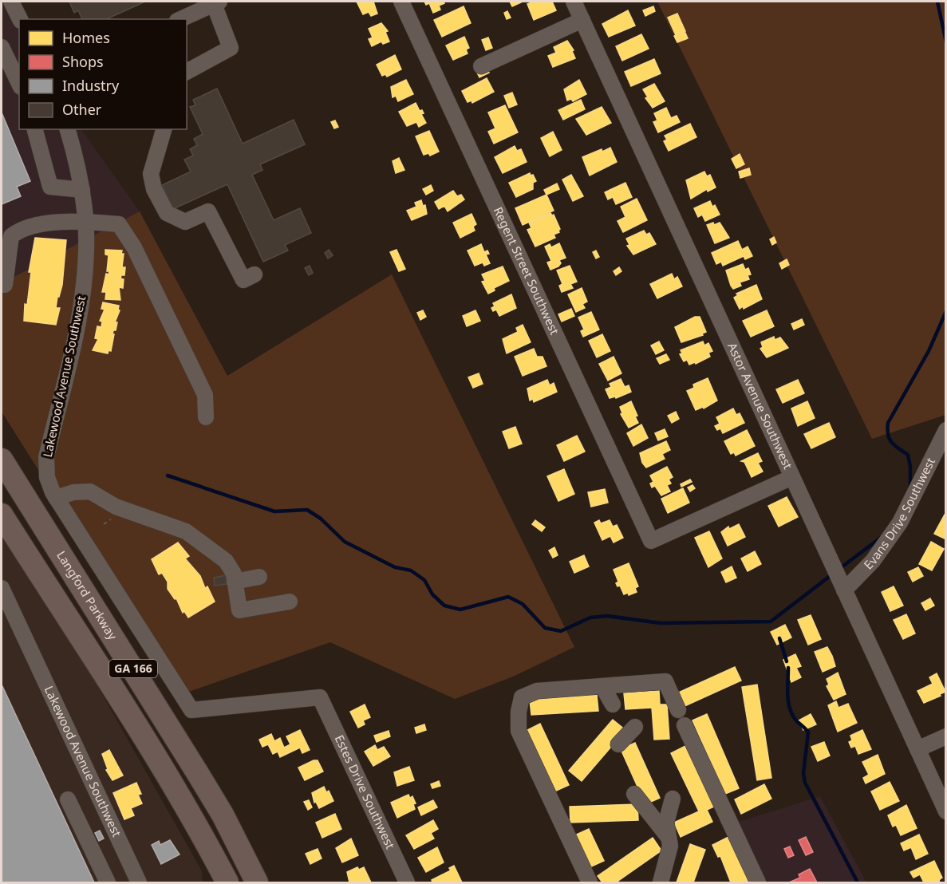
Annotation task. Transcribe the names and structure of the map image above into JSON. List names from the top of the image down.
{
  "streets": {
    "highway": ["Langford Parkway", "GA 166"],
    "street": [
      "Regent Street Southwest",
      "Lakewood Avenue Southwest",
      "Astor Avenue Southwest",
      "Evans Drive Southwest",
      "Estes Drive Southwest"
    ]
  },
  "crossings": [
    ["Regent Street Southwest", "Astor Avenue Southwest"],
    ["Lakewood Avenue Southwest", "Estes Drive Southwest"],
    ["Astor Avenue Southwest", "Evans Drive Southwest"]
  ],
  "legend": [
    "Homes",
    "Shops",
    "Industry",
    "Other"
  ]
}
